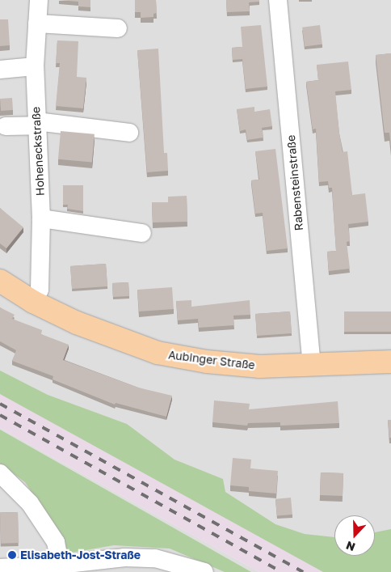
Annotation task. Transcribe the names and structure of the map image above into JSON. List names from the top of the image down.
{
  "streets": {
    "main road": ["Aubinger Straße"],
    "street": ["Hoheneckstraße", "Rabensteinstraße"]
  },
  "crossings": [
    ["Hoheneckstraße", "Aubinger Straße"],
    ["Rabensteinstraße", "Aubinger Straße"]
  ],
  "places": ["Elisabeth-Jost-Straße"],
  "north": "bottom"
}
